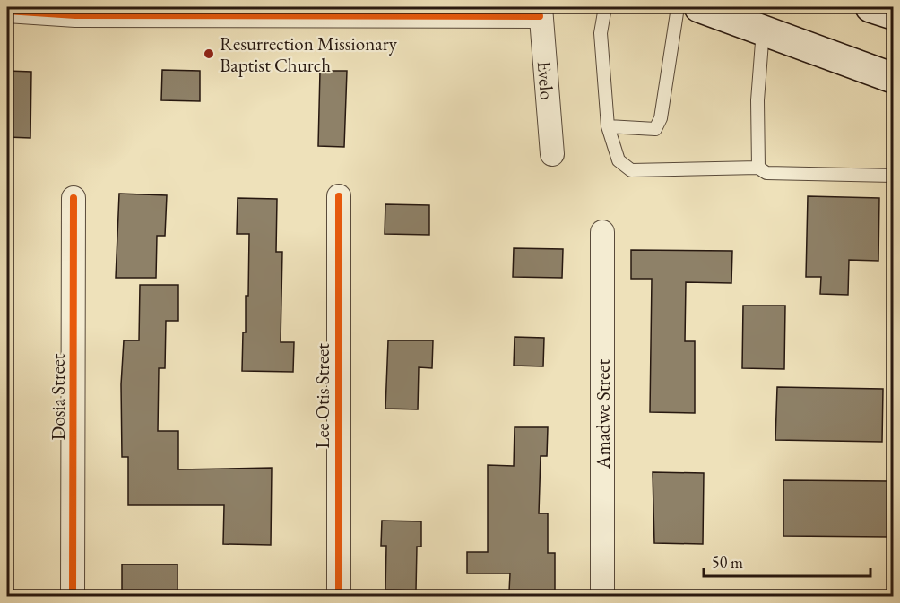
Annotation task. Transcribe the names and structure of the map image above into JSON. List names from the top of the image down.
{
  "streets": {
    "street": [
      "Evelo",
      "Lee Otis Street",
      "Dosia Street",
      "Amadwe Street"
    ]
  },
  "places": ["Resurrection Missionary Baptist Church"],
  "scale_bar": "50 m"
}
